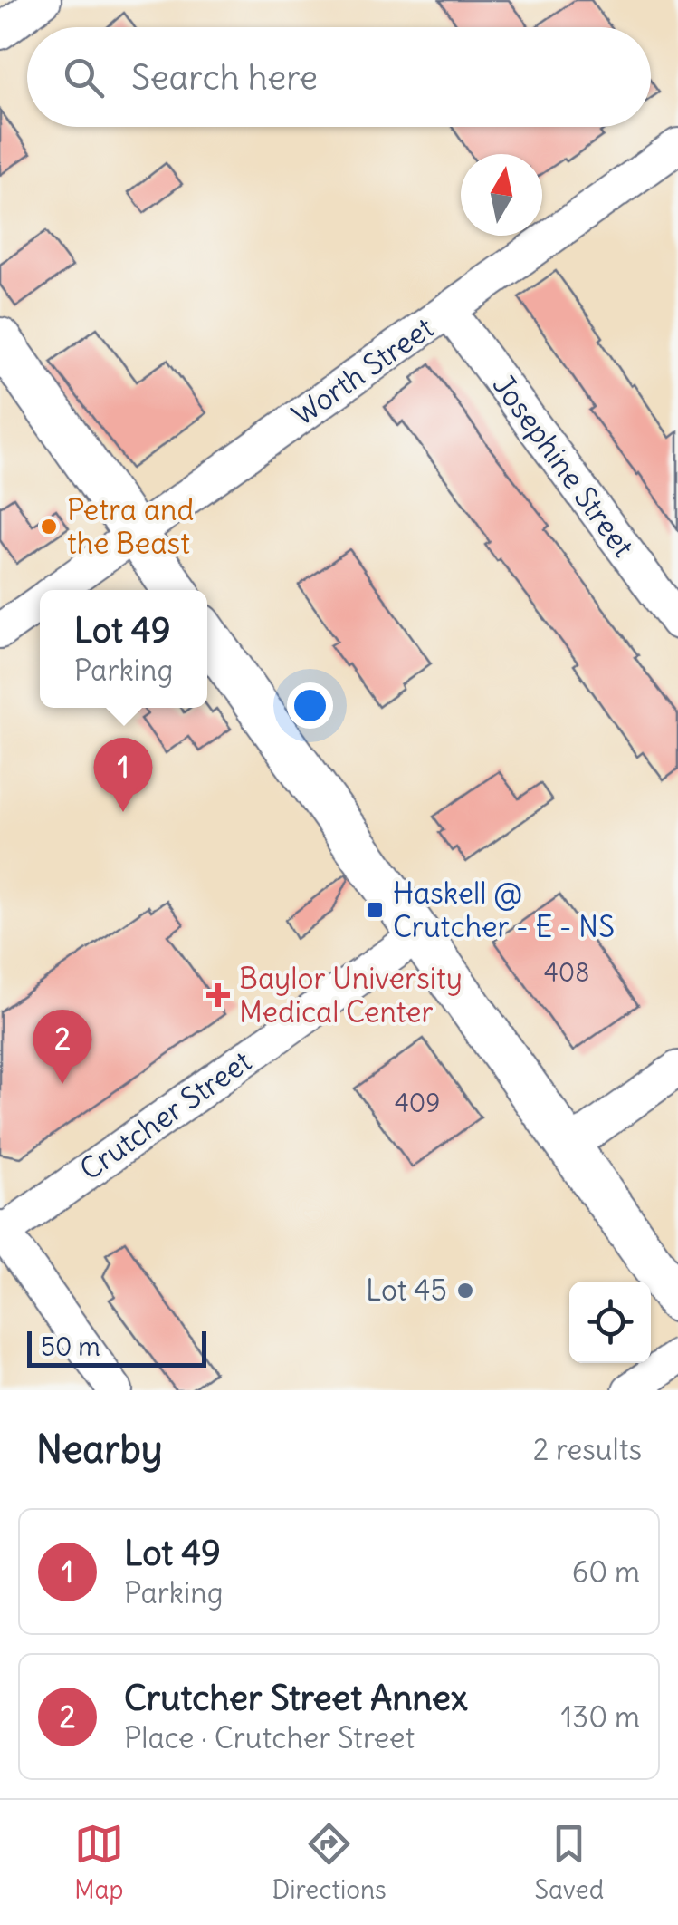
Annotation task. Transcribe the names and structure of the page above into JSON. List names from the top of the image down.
{
  "streets": {
    "street": ["Worth Street", "Josephine Street", "Crutcher Street"]
  },
  "crossings": [
    ["Worth Street", "Josephine Street"]
  ],
  "places": {
    "other": ["Petra and the Beast", "Lot 45"],
    "transit": ["Haskell @ Crutcher - E - NS"],
    "health": ["Baylor University Medical Center"]
  },
  "house_numbers": ["408", "409"],
  "scale_bar": "50 m",
  "north": "top",
  "page": {
    "search": "Search here",
    "popup": ["Lot 49", "Parking"],
    "pins": ["1", "2"],
    "scale": "50 m",
    "heading": ["Nearby", "2 results"],
    "list": [
      {
        "mark": "1",
        "name": "Lot 49",
        "note": "Parking",
        "value": "60 m"
      },
      {
        "mark": "2",
        "name": "Crutcher Street Annex",
        "note": "Place · Crutcher Street",
        "value": "130 m"
      }
    ],
    "nav": ["Map", "Directions", "Saved"]
  }
}
